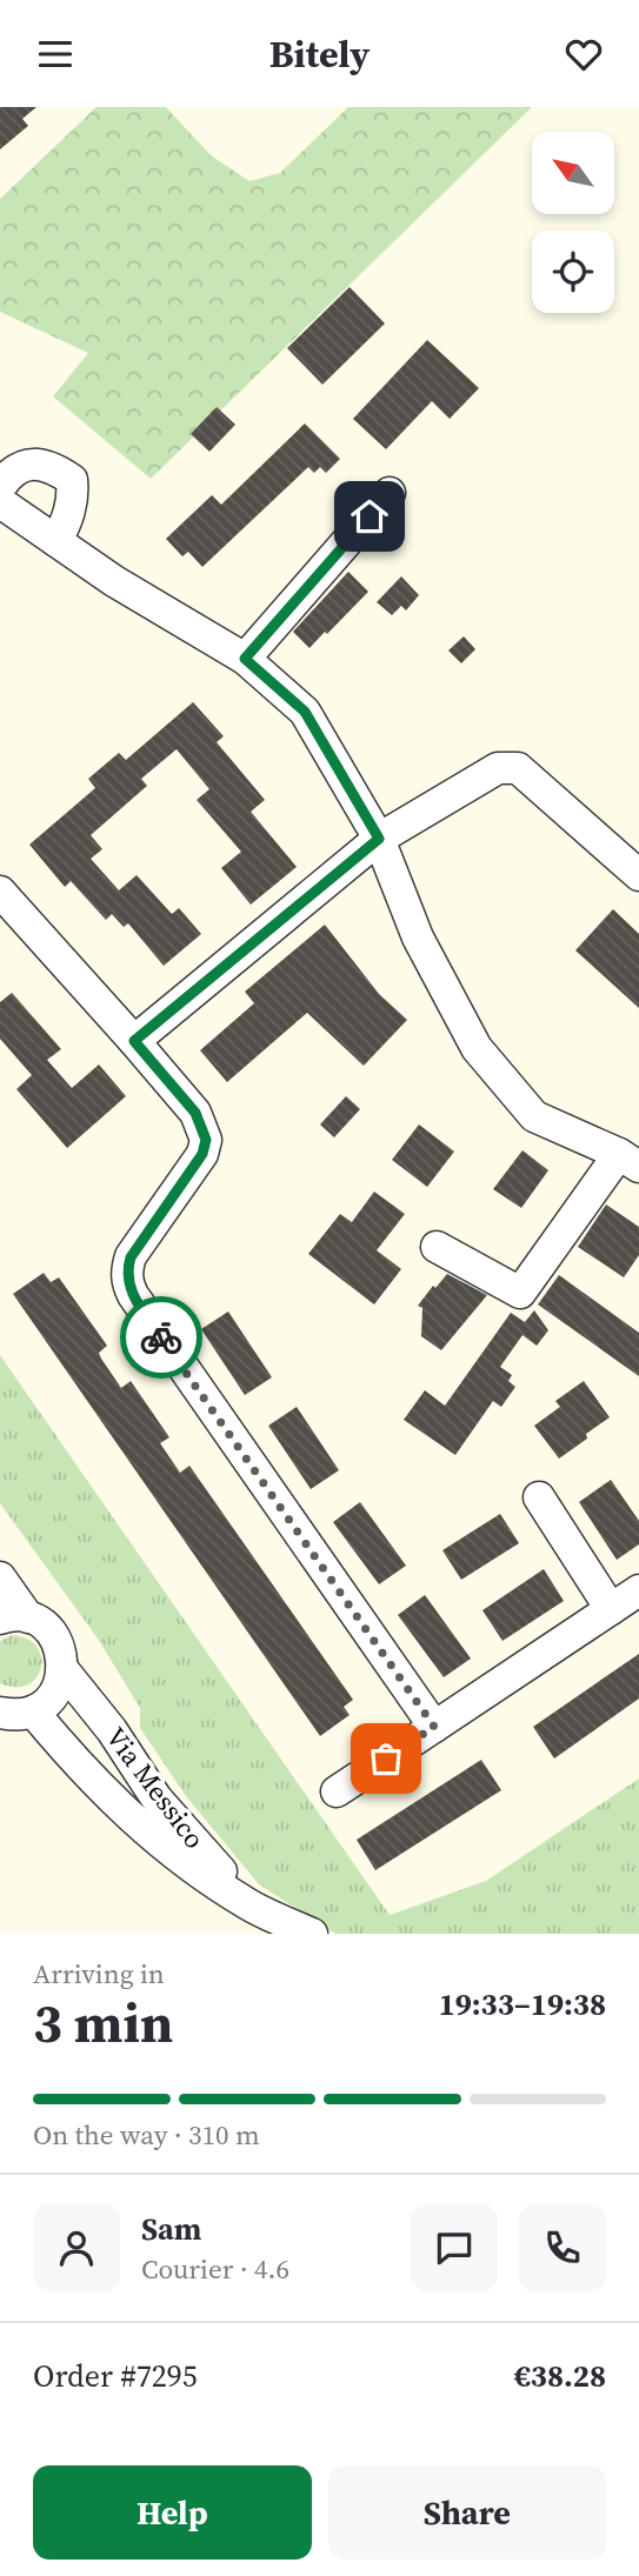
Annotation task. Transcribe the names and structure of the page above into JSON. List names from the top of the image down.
{
  "streets": {
    "street": ["Via Messico"]
  },
  "north": "top left",
  "page": {
    "header": "Bitely",
    "heading": ["3 min", "Arriving in", "19:33–19:38"],
    "panel": [
      "Sam",
      "Courier · 4.6",
      "Order #7295",
      "€38.28"
    ],
    "bar": "On the way · 310 m",
    "buttons": ["Help", "Share"]
  }
}
